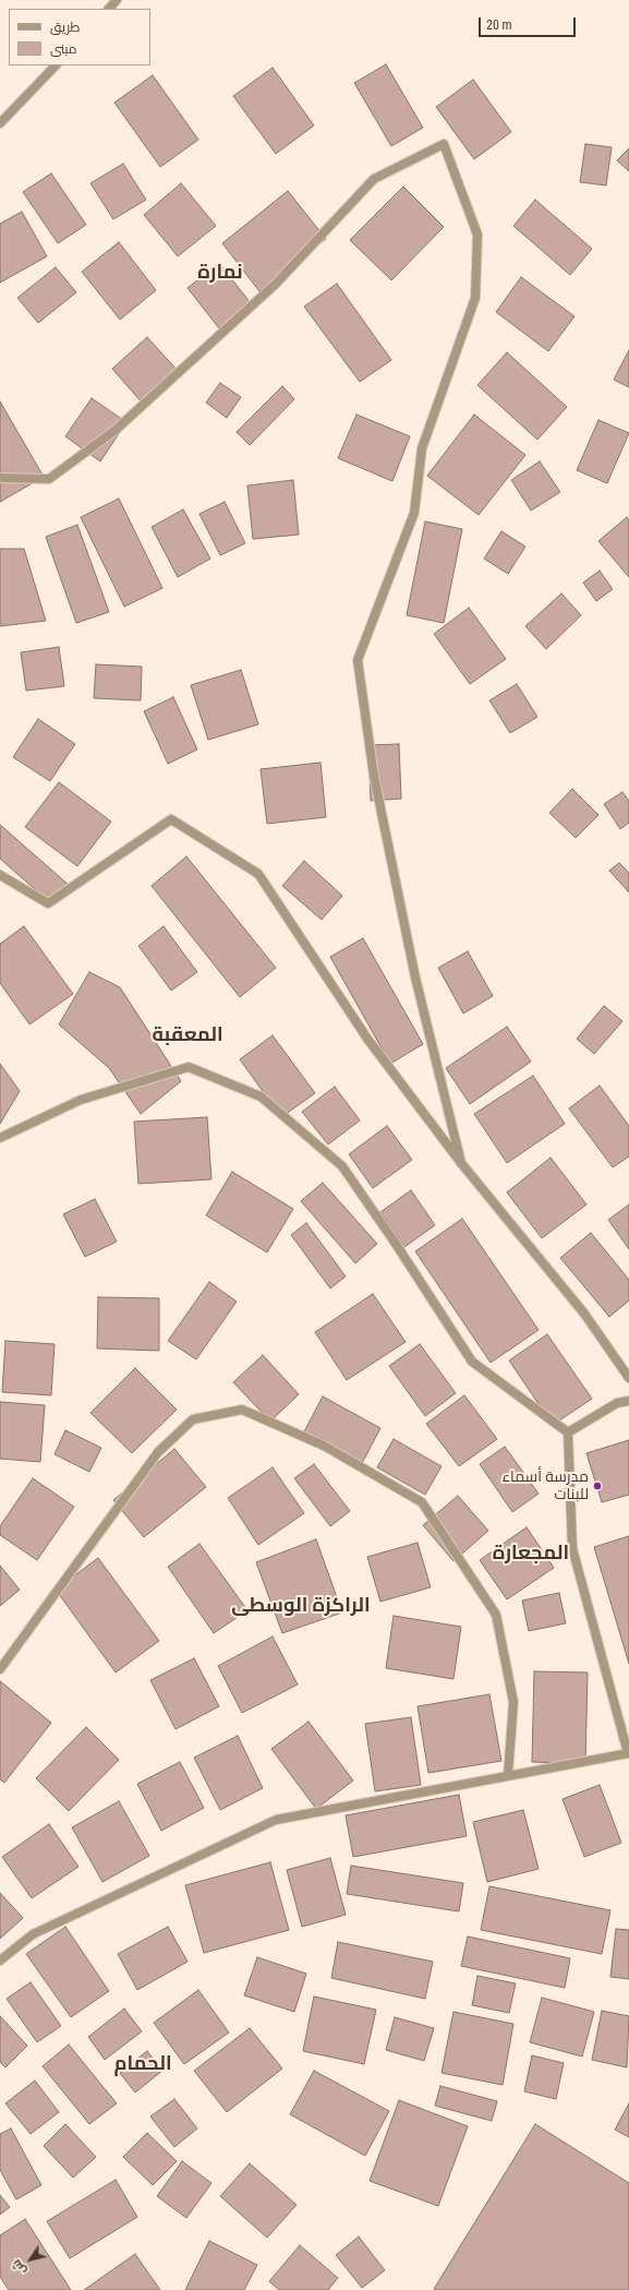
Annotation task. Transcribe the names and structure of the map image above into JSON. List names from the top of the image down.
{
  "districts": [
    "نمارة",
    "المعقبة",
    "المجعارة",
    "الراكزة الوسطى",
    "الحمام"
  ],
  "places": ["مدرسة أسماء للبنات"],
  "legend": ["طريق", "مبنى"],
  "scale_bar": "20 m",
  "north": "bottom left"
}
